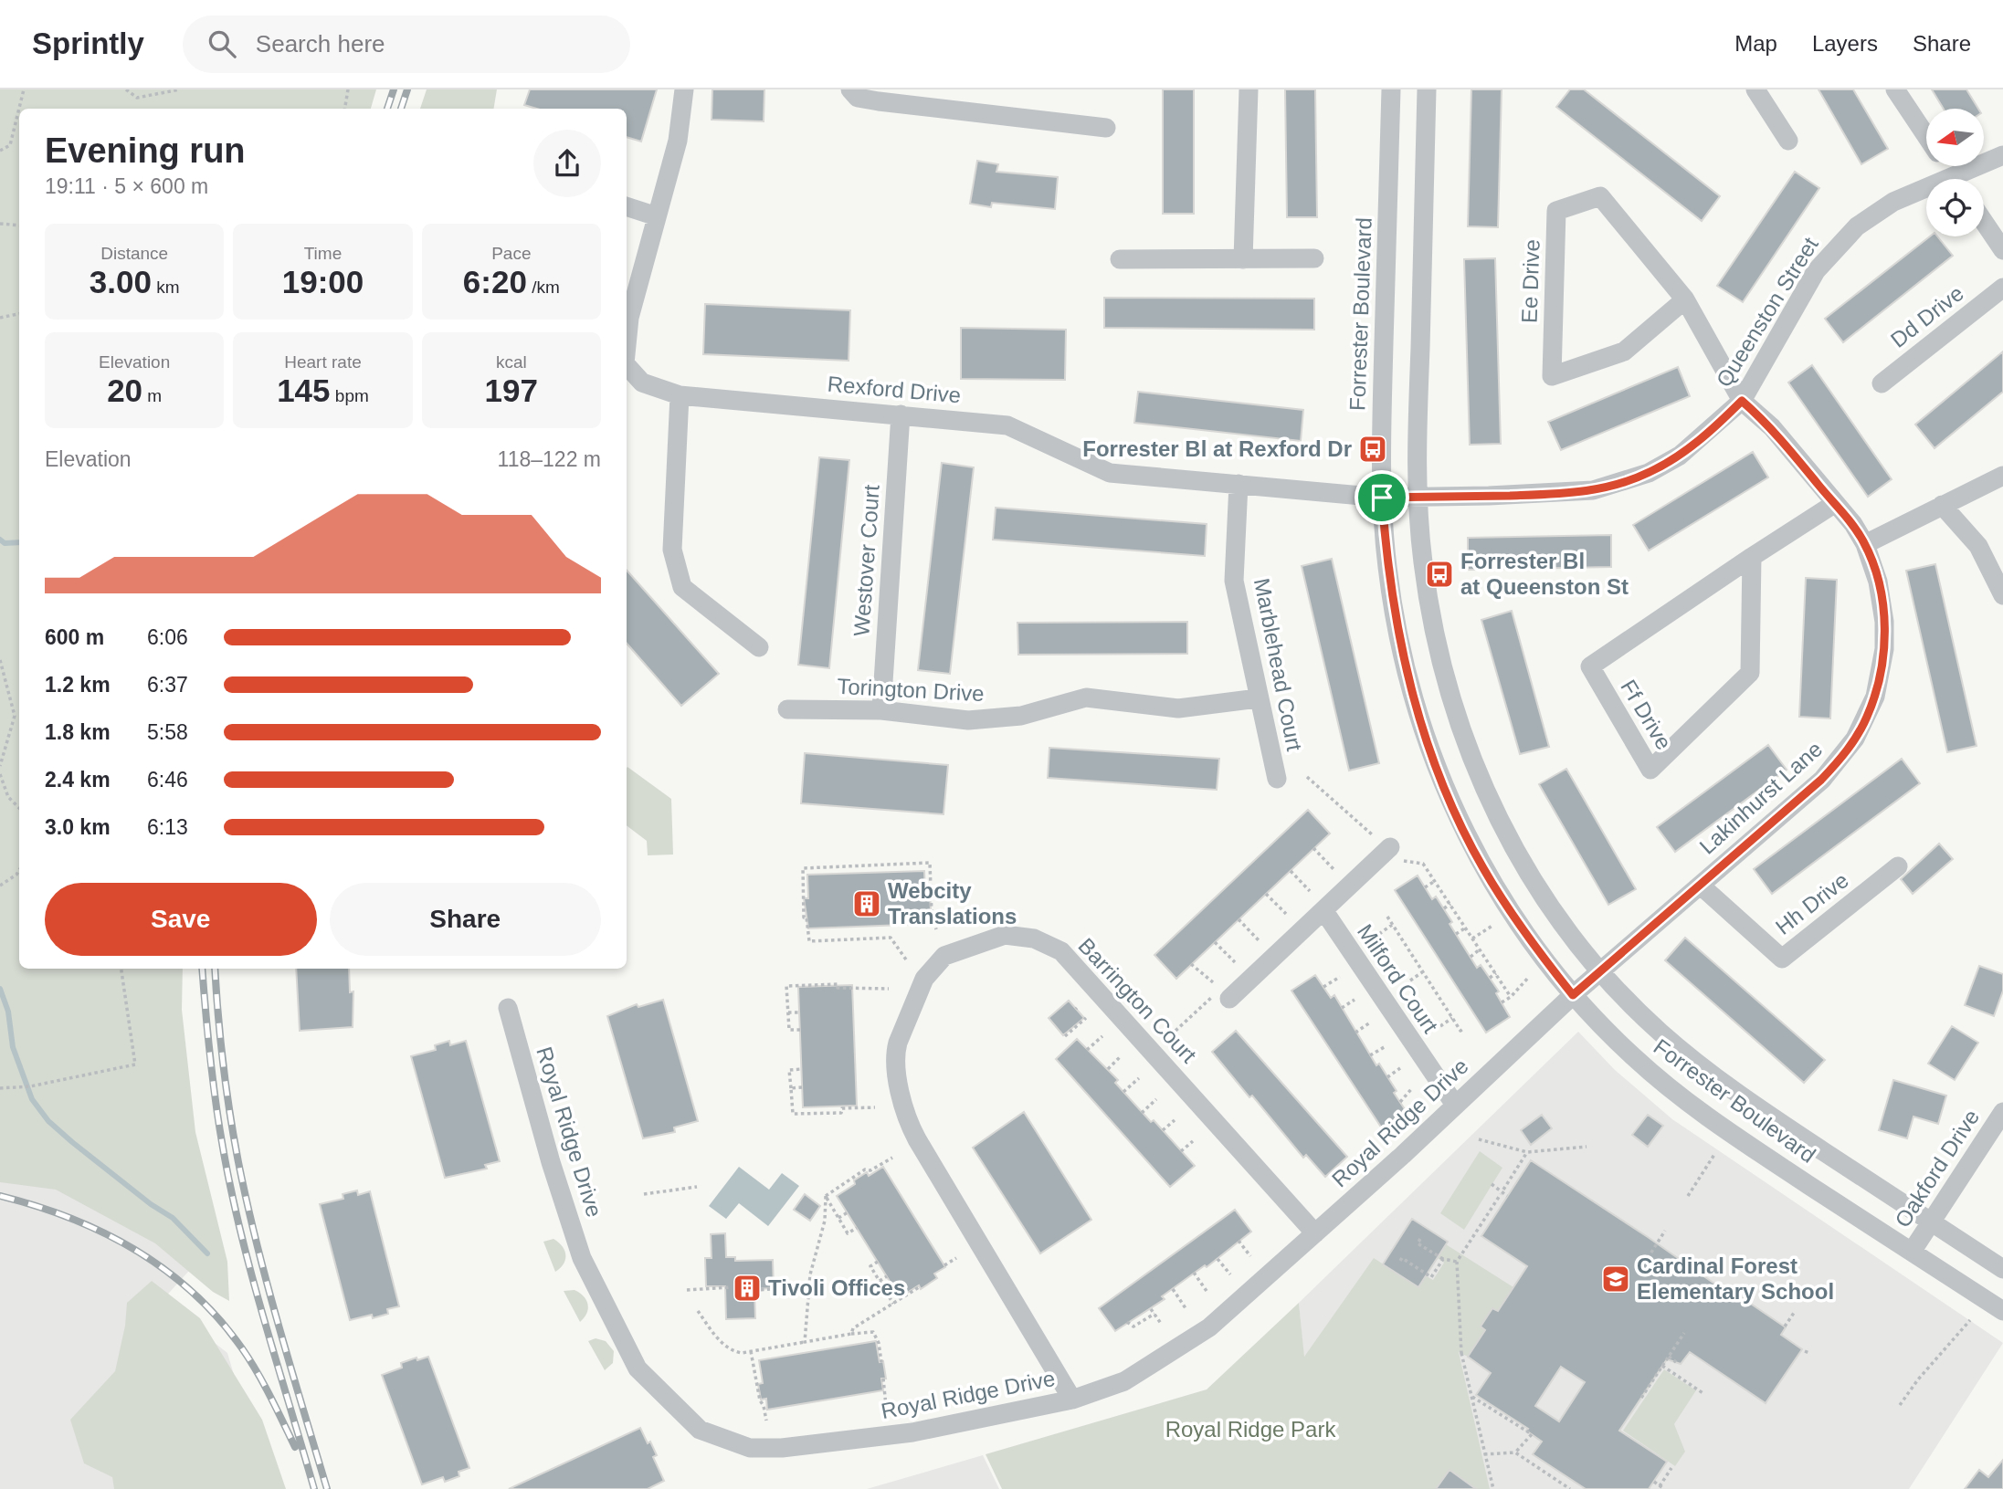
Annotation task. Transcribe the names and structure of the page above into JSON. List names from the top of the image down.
{
  "streets": {
    "street": [
      "Ee Drive",
      "Queenston Street",
      "Forrester Boulevard",
      "Dd Drive",
      "Rexford Drive",
      "Westover Court",
      "Marblehead Court",
      "Torington Drive",
      "Ff Drive",
      "Lakinhurst Lane",
      "Hh Drive",
      "Milford Court",
      "Barrington Court",
      "Royal Ridge Drive",
      "Oakford Drive"
    ]
  },
  "crossings": [
    ["Ee Drive", "Queenston Street"],
    ["Ee Drive", "Lakinhurst Lane"],
    ["Queenston Street", "Forrester Boulevard"],
    ["Queenston Street", "Rexford Drive"],
    ["Queenston Street", "Lakinhurst Lane"],
    ["Forrester Boulevard", "Rexford Drive"],
    ["Forrester Boulevard", "Lakinhurst Lane"],
    ["Forrester Boulevard", "Royal Ridge Drive"],
    ["Forrester Boulevard", "Oakford Drive"],
    ["Rexford Drive", "Westover Court"],
    ["Rexford Drive", "Marblehead Court"],
    ["Westover Court", "Torington Drive"],
    ["Marblehead Court", "Torington Drive"],
    ["Ff Drive", "Lakinhurst Lane"],
    ["Lakinhurst Lane", "Hh Drive"],
    ["Lakinhurst Lane", "Royal Ridge Drive"],
    ["Milford Court", "Royal Ridge Drive"],
    ["Barrington Court", "Royal Ridge Drive"]
  ],
  "parks": ["Royal Ridge Park"],
  "places": {
    "bus stop": ["Forrester Bl at Rexford Dr", "Forrester Bl at Queenston St"],
    "building": ["Webcity Translations", "Tivoli Offices"],
    "school or university": ["Cardinal Forest Elementary School"]
  },
  "north": "left",
  "page": {
    "header": "Sprintly",
    "search": "Search here",
    "nav": ["Map", "Layers", "Share"],
    "heading": ["Evening run", "19:11 · 5 × 600 m"],
    "stats": [
      ["Distance", "3.00 km"],
      ["Time", "19:00"],
      ["Pace", "6:20 /km"],
      ["Elevation", "20 m"],
      ["Heart rate", "145 bpm"],
      ["kcal", "197"]
    ],
    "chart": ["Elevation", "118–122 m"],
    "list": [
      {
        "name": "600 m",
        "note": "6:06"
      },
      {
        "name": "1.2 km",
        "note": "6:37"
      },
      {
        "name": "1.8 km",
        "note": "5:58"
      },
      {
        "name": "2.4 km",
        "note": "6:46"
      },
      {
        "name": "3.0 km",
        "note": "6:13"
      }
    ],
    "buttons": ["Save", "Share"]
  }
}
